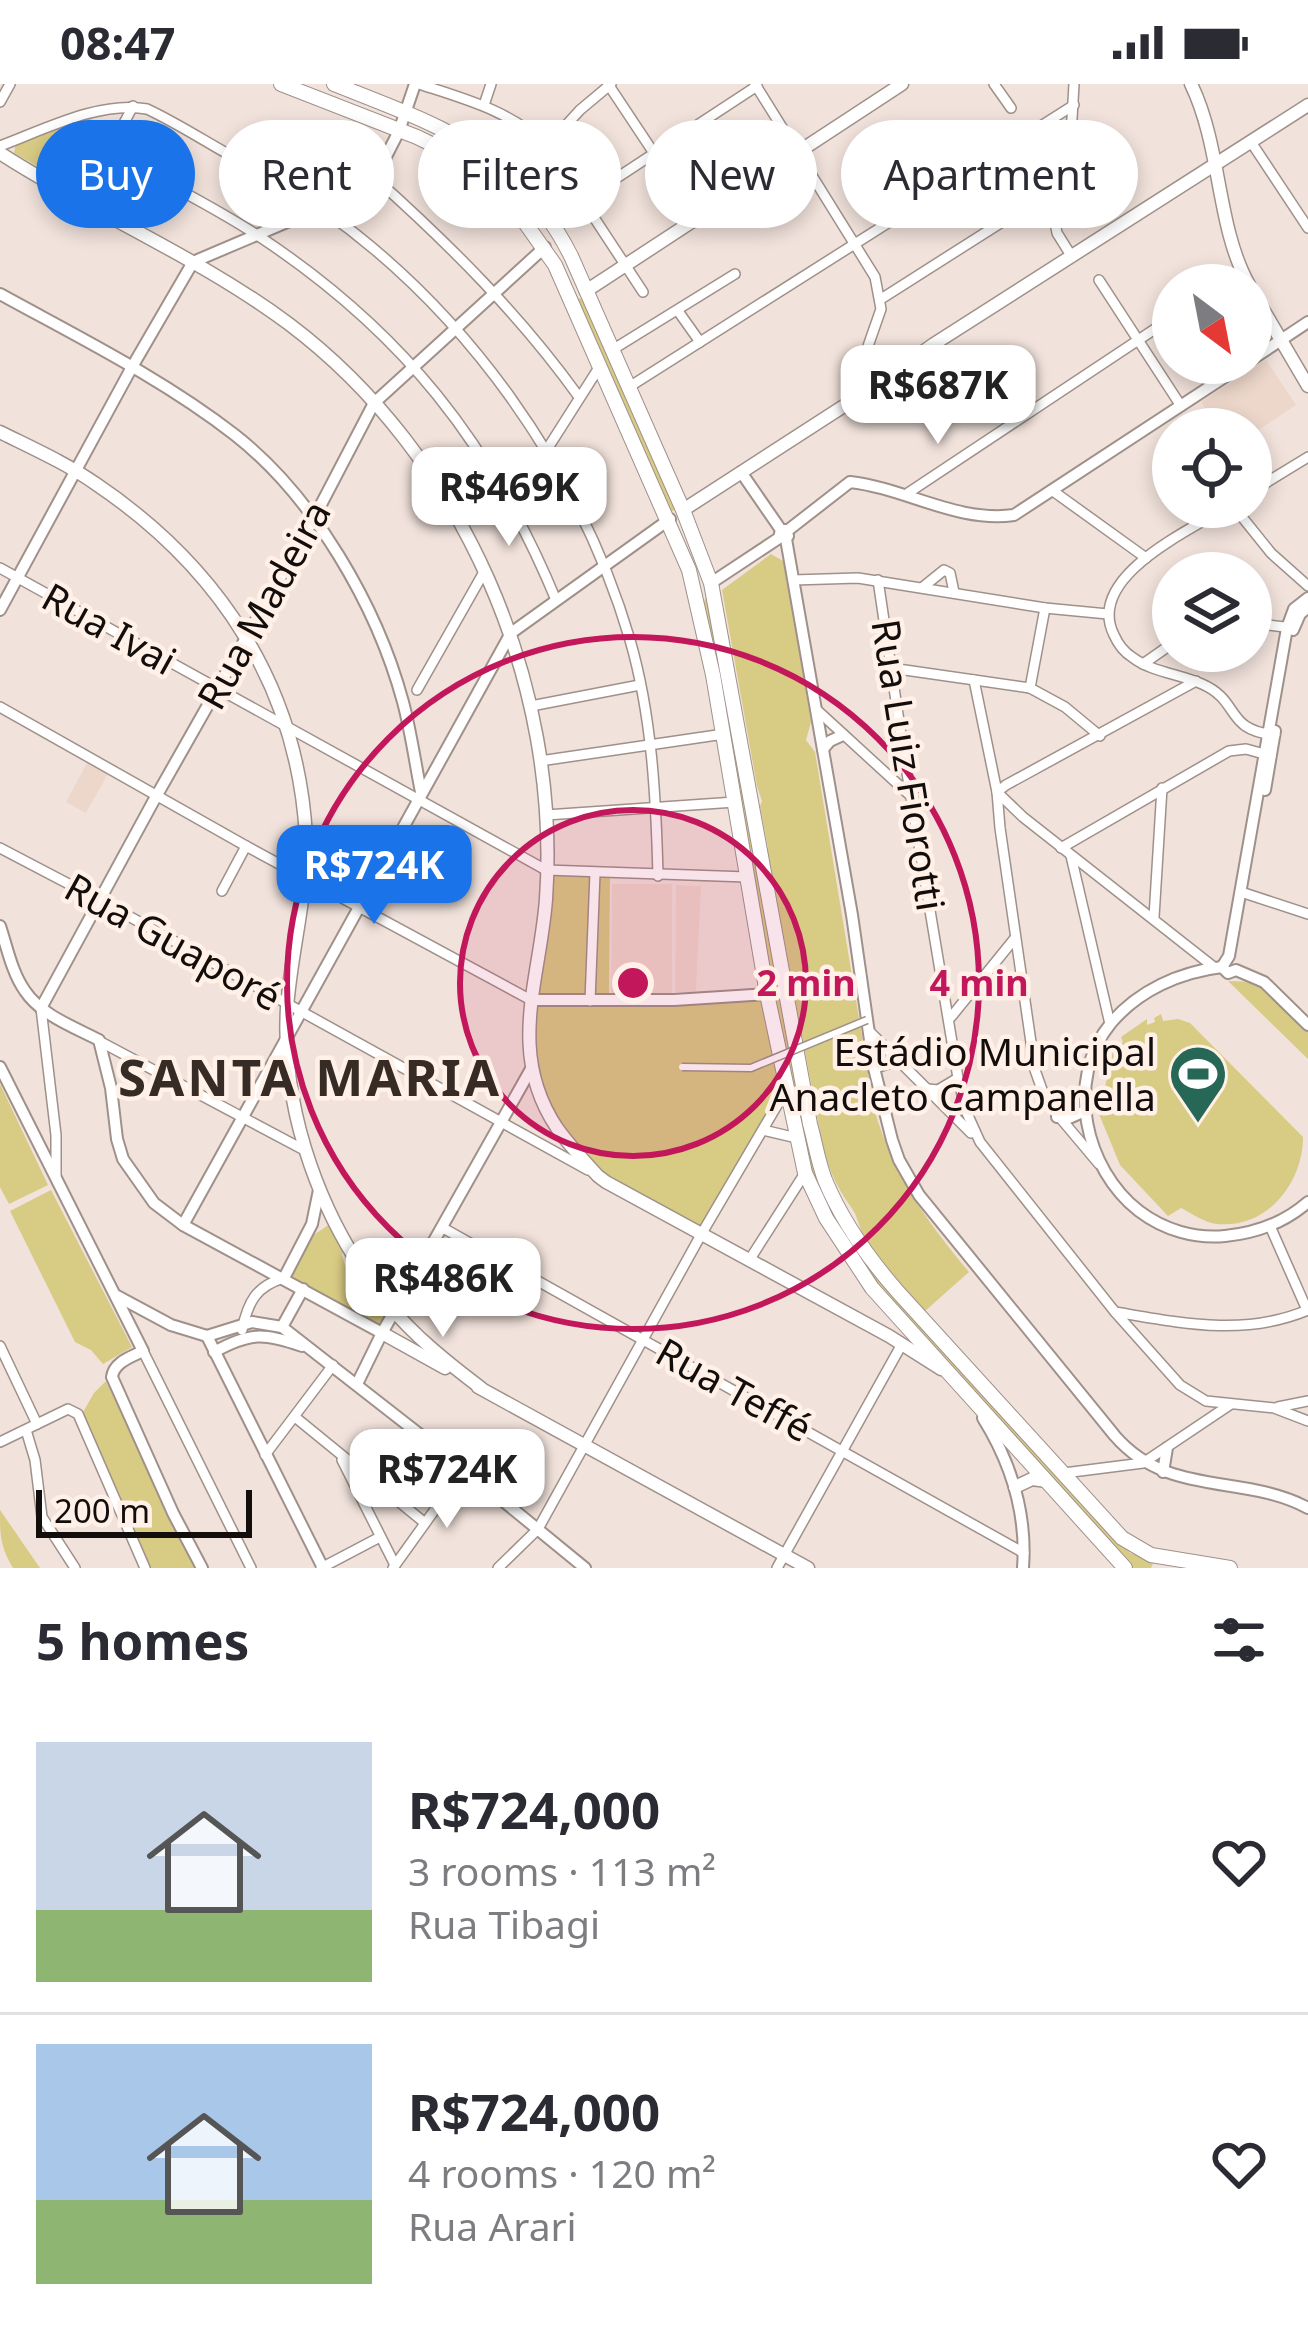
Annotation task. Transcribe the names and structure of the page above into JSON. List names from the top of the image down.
{
  "streets": {
    "street": [
      "Rua Madeira",
      "Rua Ivai",
      "Rua Luiz Fiorotti",
      "Rua Guaporé",
      "Rua Teffé"
    ]
  },
  "crossings": [
    ["Rua Madeira", "Rua Ivai"],
    ["Rua Madeira", "Rua Guaporé"]
  ],
  "districts": ["SANTA MARIA"],
  "places": {
    "sports": ["Estádio Municipal Anacleto Campanella"]
  },
  "scale_bar": "200 m",
  "north": "bottom right",
  "page": {
    "status": "08:47",
    "chip": [
      "Buy",
      "Rent",
      "Filters",
      "New",
      "Apartment"
    ],
    "price": [
      "R$687K",
      "R$469K",
      "R$724K",
      "R$486K",
      "R$724K"
    ],
    "scale": "200 m",
    "heading": "5 homes",
    "list": [
      {
        "name": "R$724,000",
        "note": "3 rooms · 113 m² · Rua Tibagi"
      },
      {
        "name": "R$724,000",
        "note": "4 rooms · 120 m² · Rua Arari"
      }
    ]
  },
  "rings": ["2 min", "4 min"]
}
